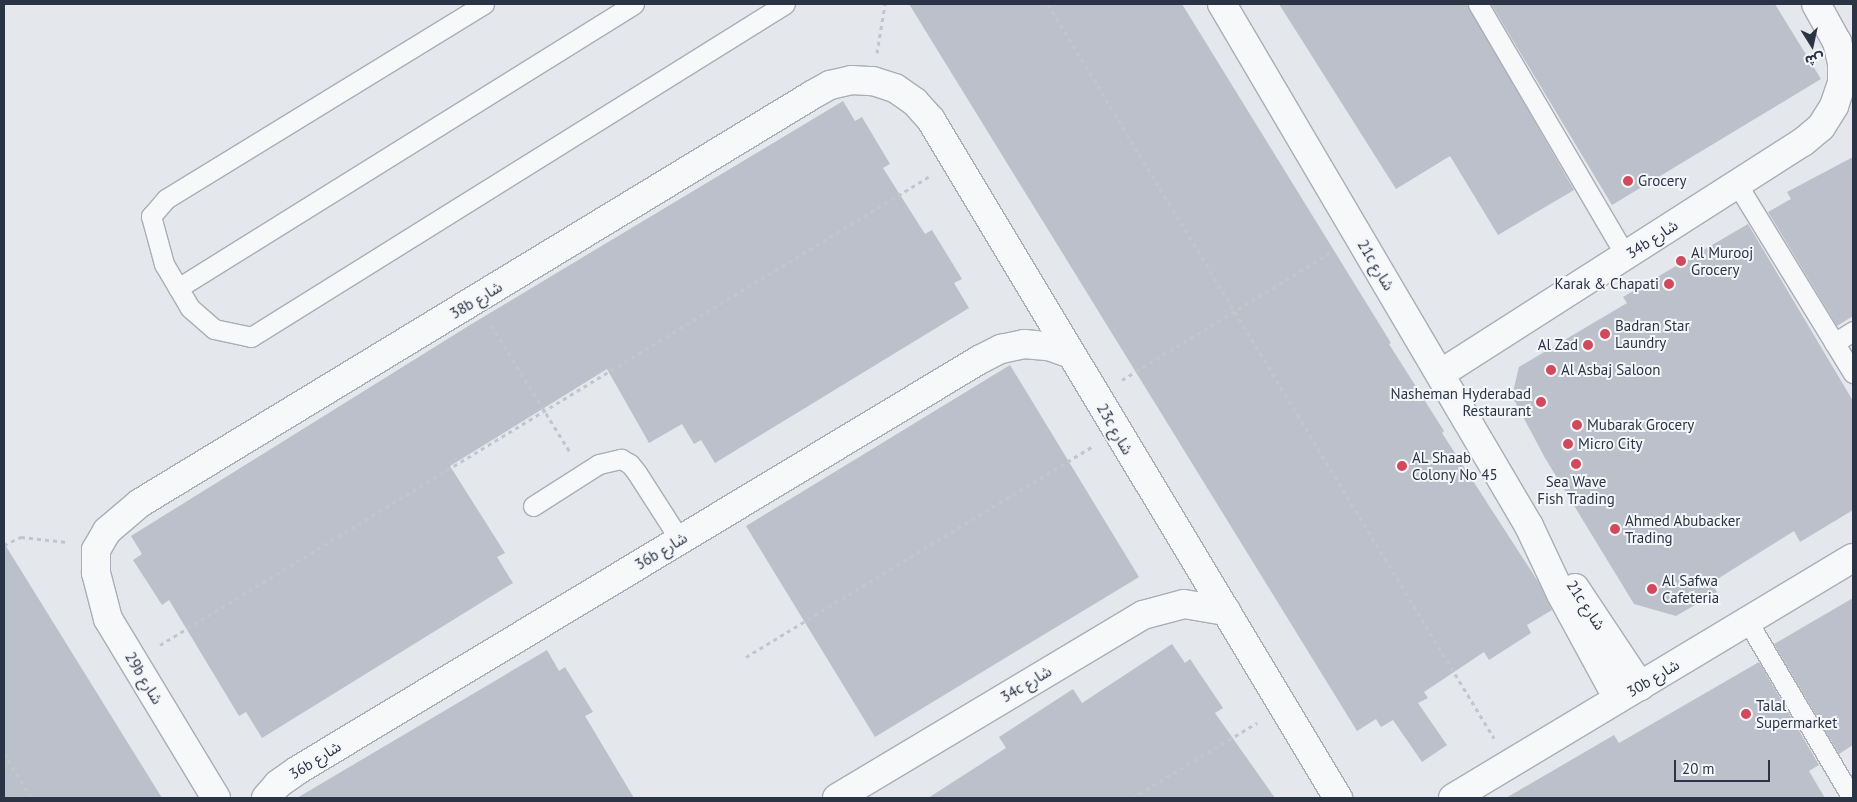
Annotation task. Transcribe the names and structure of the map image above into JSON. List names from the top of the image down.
{
  "streets": {
    "street": [
      "34b شارع",
      "21c شارع",
      "38b شارع",
      "23c شارع",
      "36b شارع",
      "29b شارع",
      "30b شارع",
      "34c شارع"
    ]
  },
  "crossings": [
    ["34b شارع", "21c شارع"],
    ["21c شارع", "30b شارع"],
    ["38b شارع", "23c شارع"],
    ["38b شارع", "29b شارع"],
    ["23c شارع", "36b شارع"],
    ["23c شارع", "34c شارع"]
  ],
  "places": [
    "Grocery",
    "Al Murooj Grocery",
    "Karak & Chapati",
    "Badran Star Laundry",
    "Al Zad",
    "Al Asbaj Saloon",
    "Nasheman Hyderabad Restaurant",
    "Mubarak Grocery",
    "Micro City",
    "Sea Wave Fish Trading",
    "AL Shaab Colony No 45",
    "Ahmed Abubacker Trading",
    "Al Safwa Cafeteria",
    "Talal Supermarket"
  ],
  "scale_bar": "20 m",
  "north": "bottom"
}
